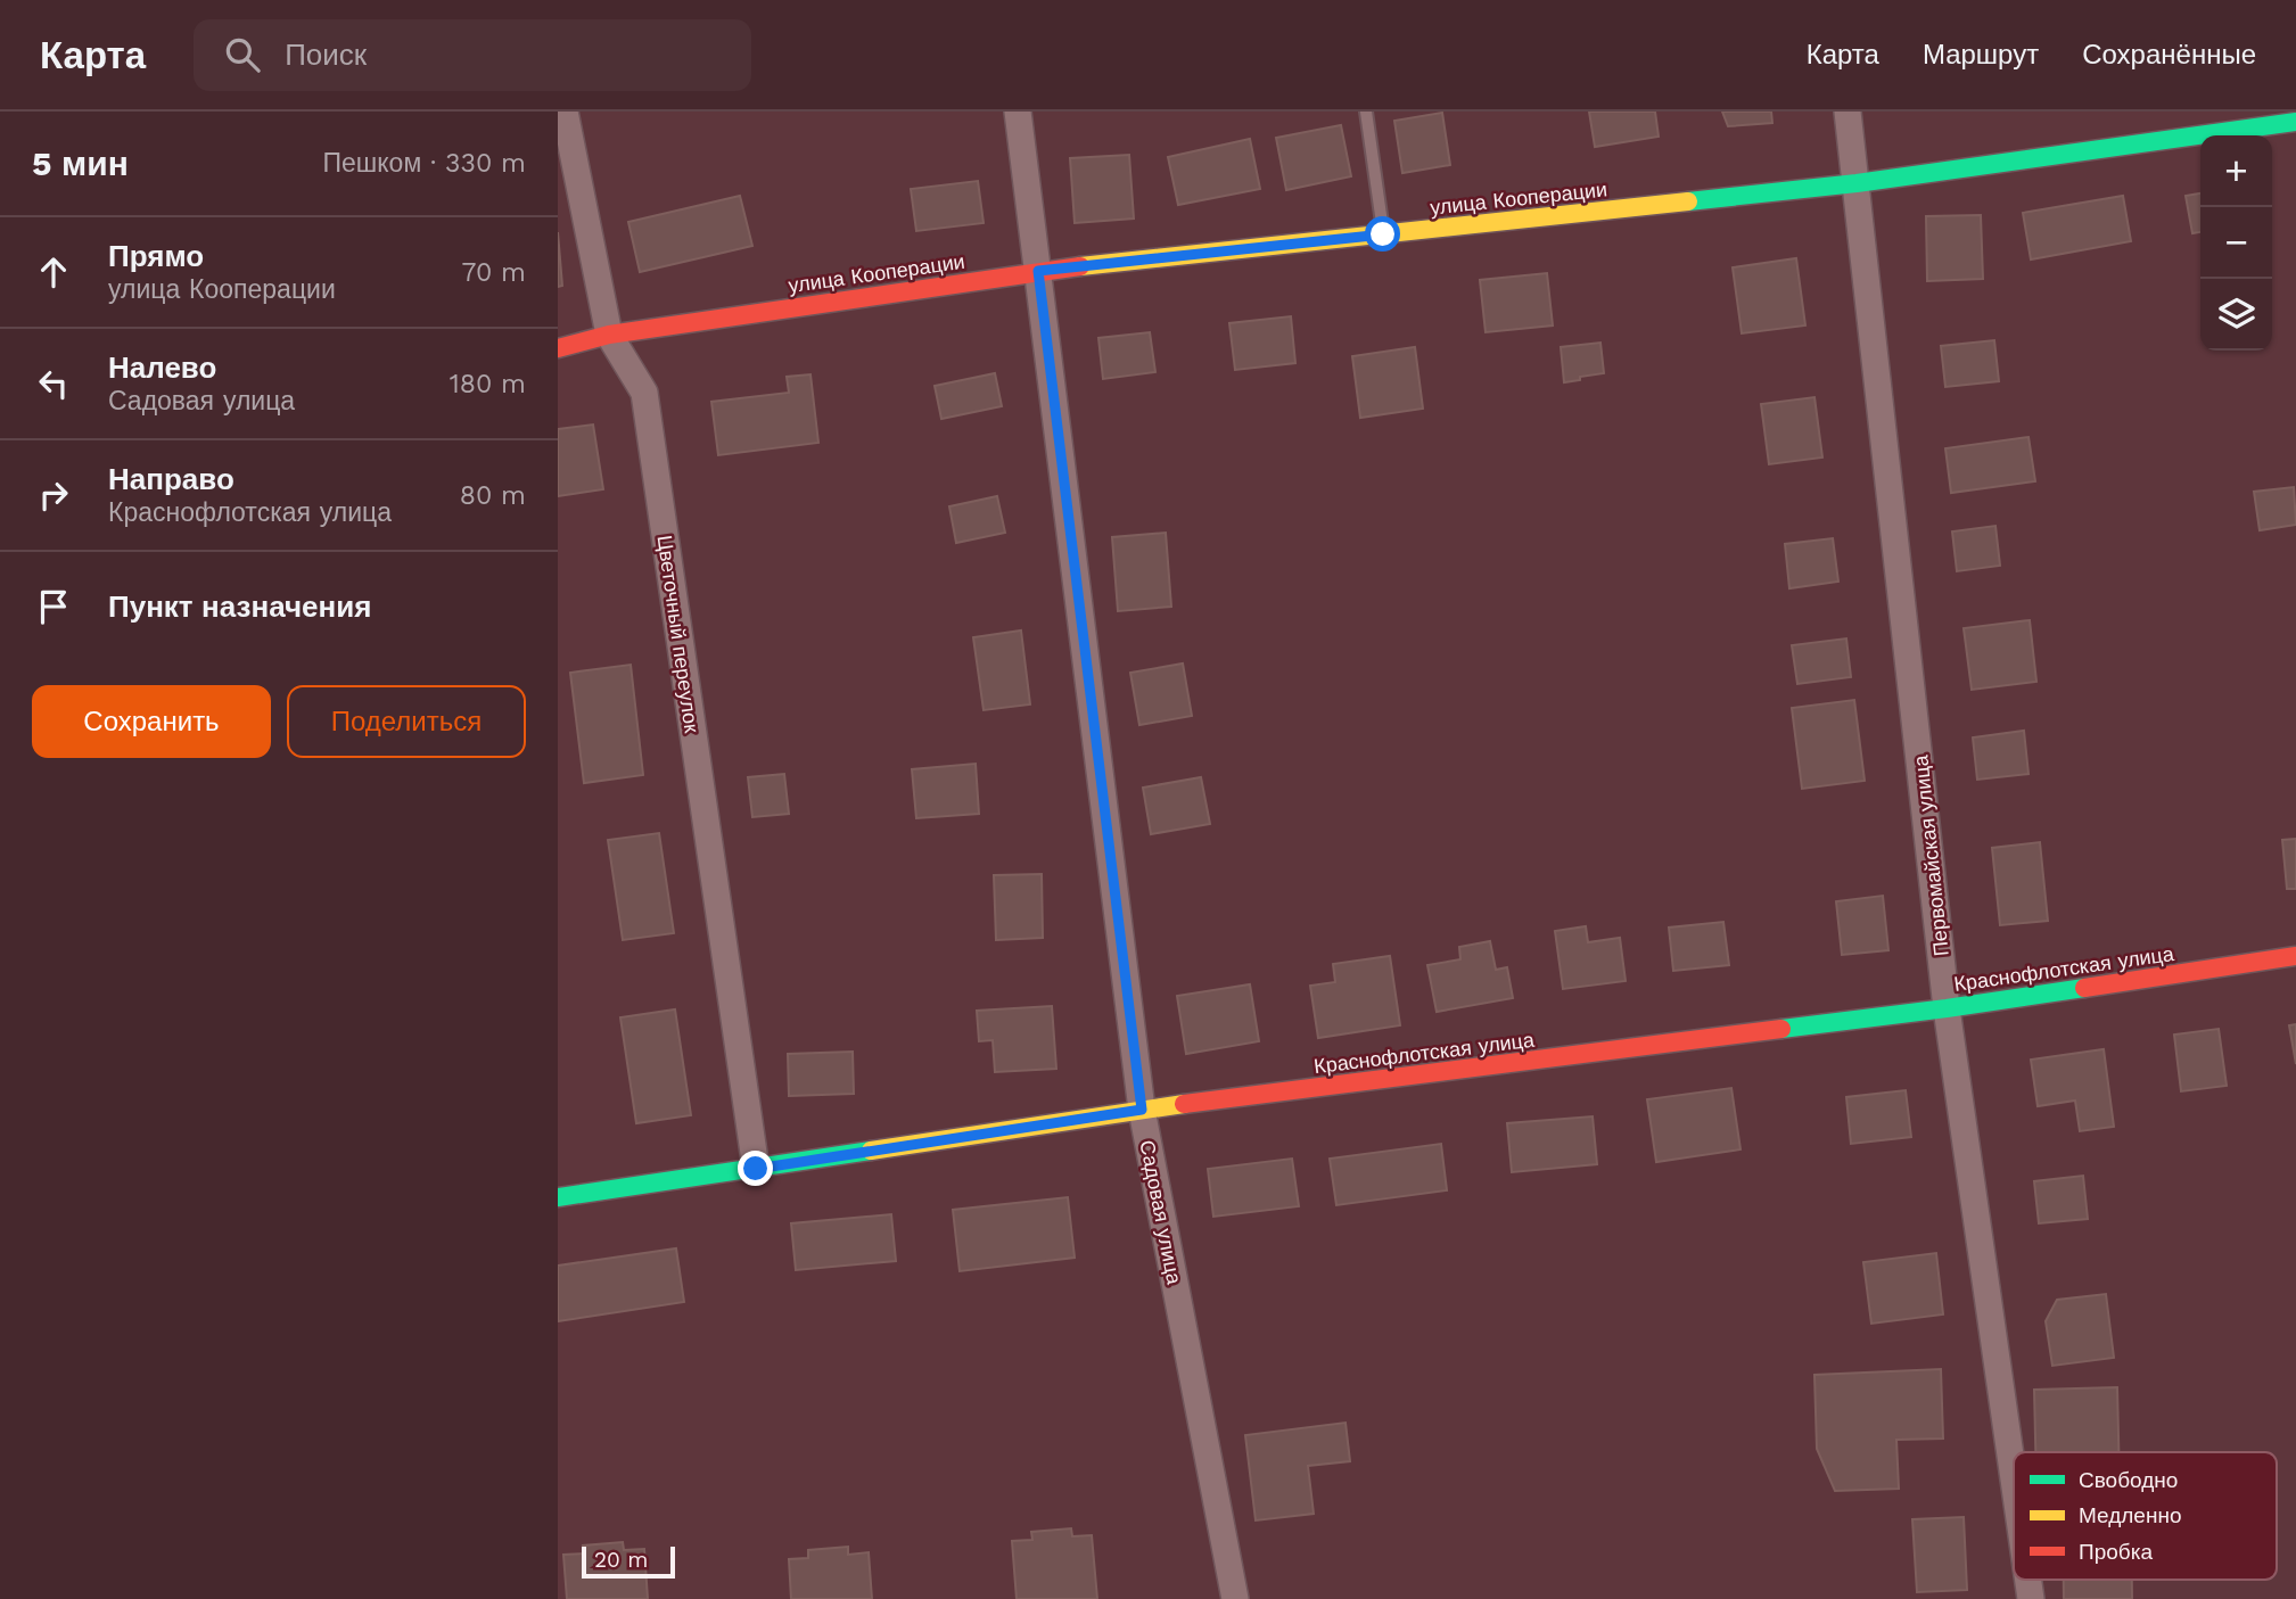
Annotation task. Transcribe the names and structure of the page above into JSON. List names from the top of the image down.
{
  "streets": {
    "street": [
      "улица Кооперации",
      "Цветочный переулок",
      "Первомайская улица",
      "Краснофлотская улица",
      "Садовая улица"
    ]
  },
  "crossings": [
    ["улица Кооперации", "Цветочный переулок"],
    ["улица Кооперации", "Первомайская улица"],
    ["улица Кооперации", "Садовая улица"],
    ["Цветочный переулок", "Краснофлотская улица"],
    ["Первомайская улица", "Краснофлотская улица"],
    ["Краснофлотская улица", "Садовая улица"]
  ],
  "legend": ["Свободно", "Медленно", "Пробка"],
  "scale_bar": "20 m",
  "page": {
    "header": "Карта",
    "search": "Поиск",
    "nav": ["Карта", "Маршрут", "Сохранённые"],
    "heading": ["5 мин", "Пешком · 330 m"],
    "map_buttons": ["+", "−"],
    "list": [
      ["Прямо", "улица Кооперации", "70 m"],
      ["Налево", "Садовая улица", "180 m"],
      ["Направо", "Краснофлотская улица", "80 m"],
      "Пункт назначения"
    ],
    "buttons": ["Сохранить", "Поделиться"],
    "scale": "20 m"
  }
}
